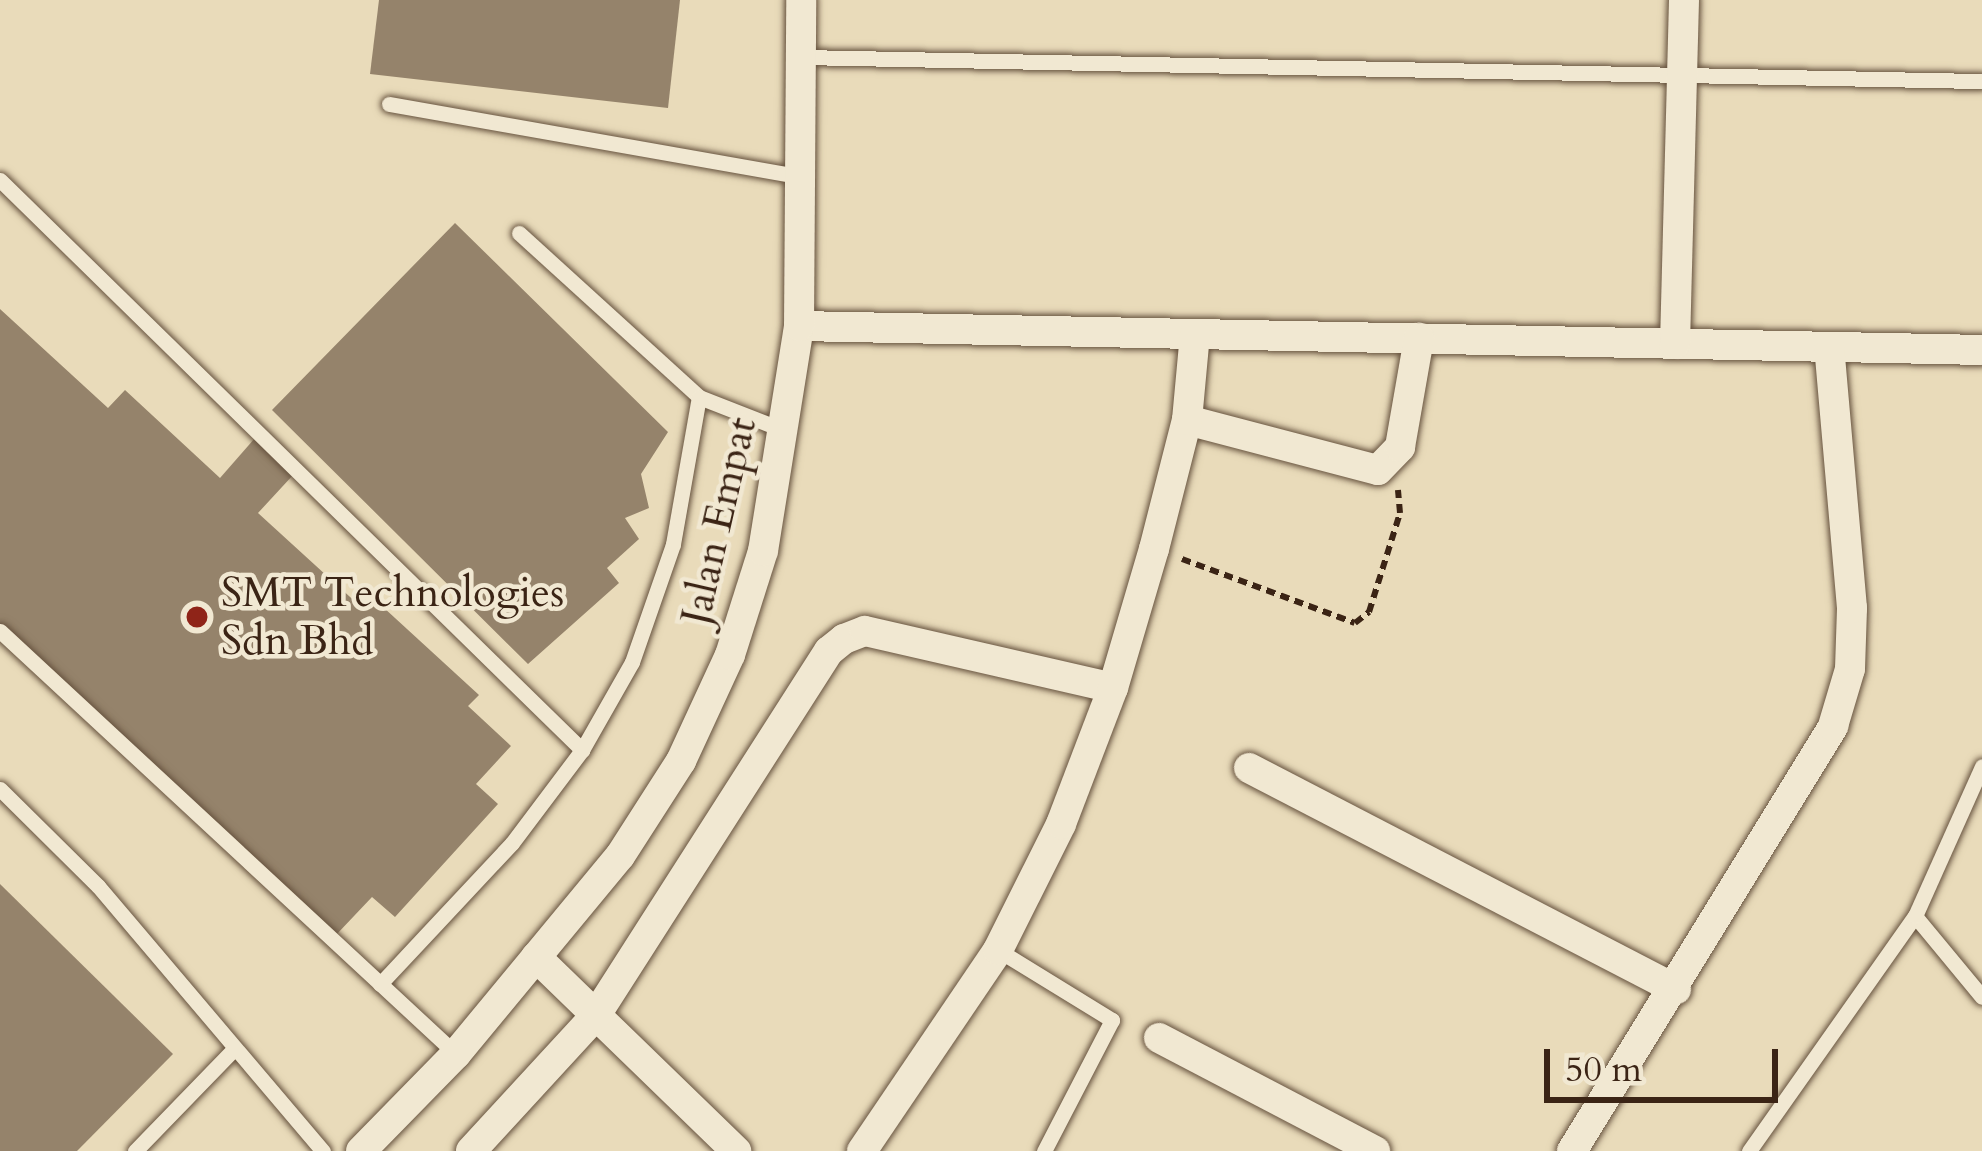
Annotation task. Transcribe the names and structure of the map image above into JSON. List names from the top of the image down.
{
  "streets": {
    "street": ["Jalan Empat"]
  },
  "places": ["SMT Technologies Sdn Bhd"],
  "scale_bar": "50 m"
}
